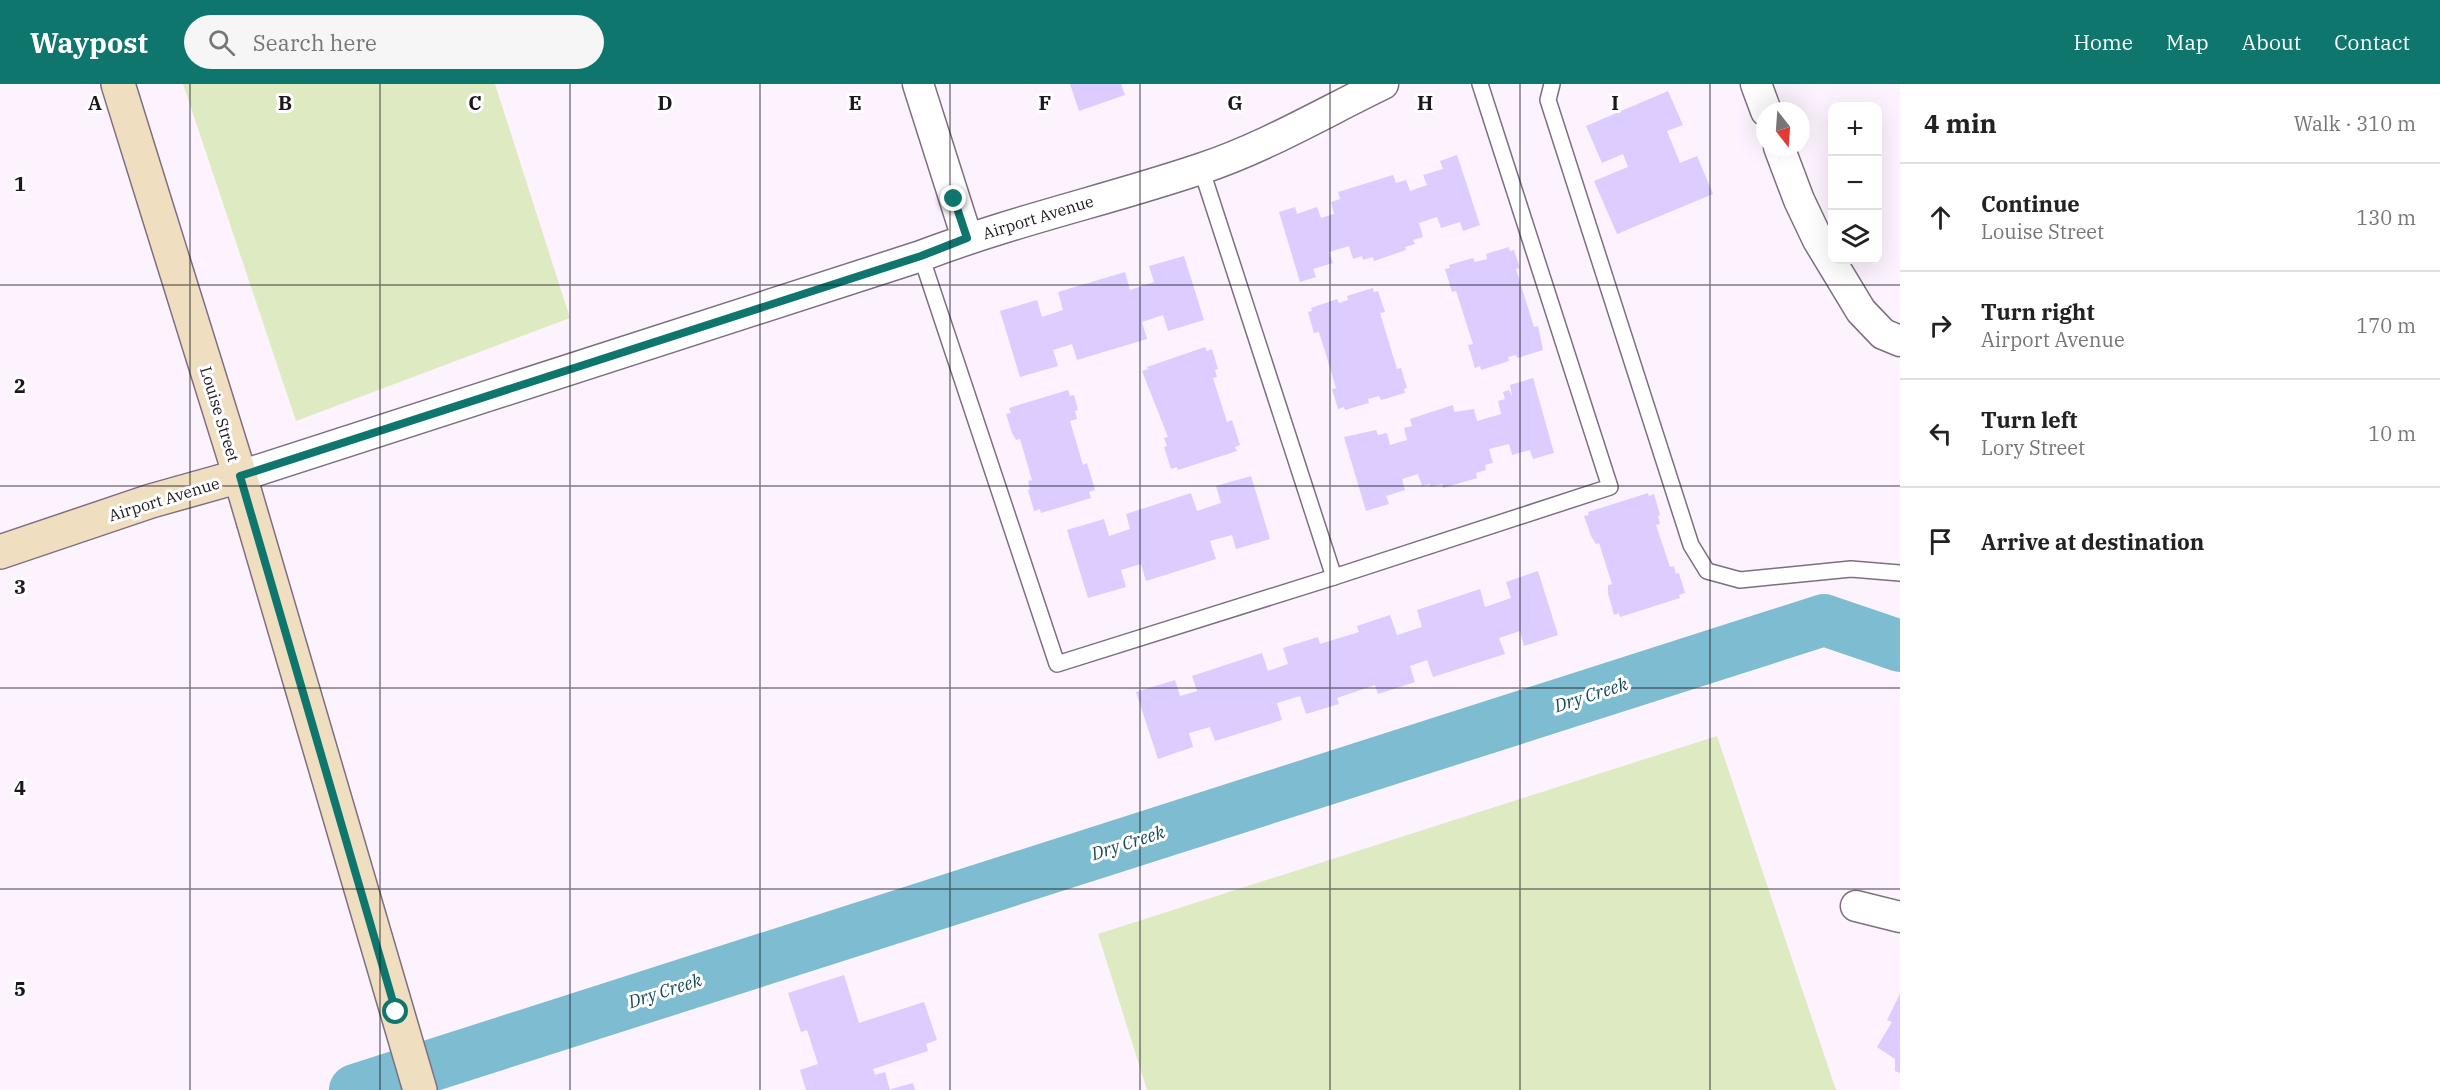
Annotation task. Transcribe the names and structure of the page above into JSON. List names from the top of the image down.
{
  "streets": {
    "street": ["Airport Avenue", "Louise Street"]
  },
  "crossings": [
    ["Airport Avenue", "Louise Street"]
  ],
  "water": ["Dry Creek"],
  "north": "bottom",
  "page": {
    "header": "Waypost",
    "search": "Search here",
    "nav": [
      "Home",
      "Map",
      "About",
      "Contact"
    ],
    "heading": ["4 min", "Walk · 310 m"],
    "map_buttons": ["+", "−"],
    "list": [
      ["Continue", "Louise Street", "130 m"],
      ["Turn right", "Airport Avenue", "170 m"],
      ["Turn left", "Lory Street", "10 m"],
      "Arrive at destination"
    ]
  },
  "grid": {
    "columns": [
      "A",
      "B",
      "C",
      "D",
      "E",
      "F",
      "G",
      "H",
      "I"
    ],
    "rows": [
      "1",
      "2",
      "3",
      "4",
      "5"
    ]
  }
}
